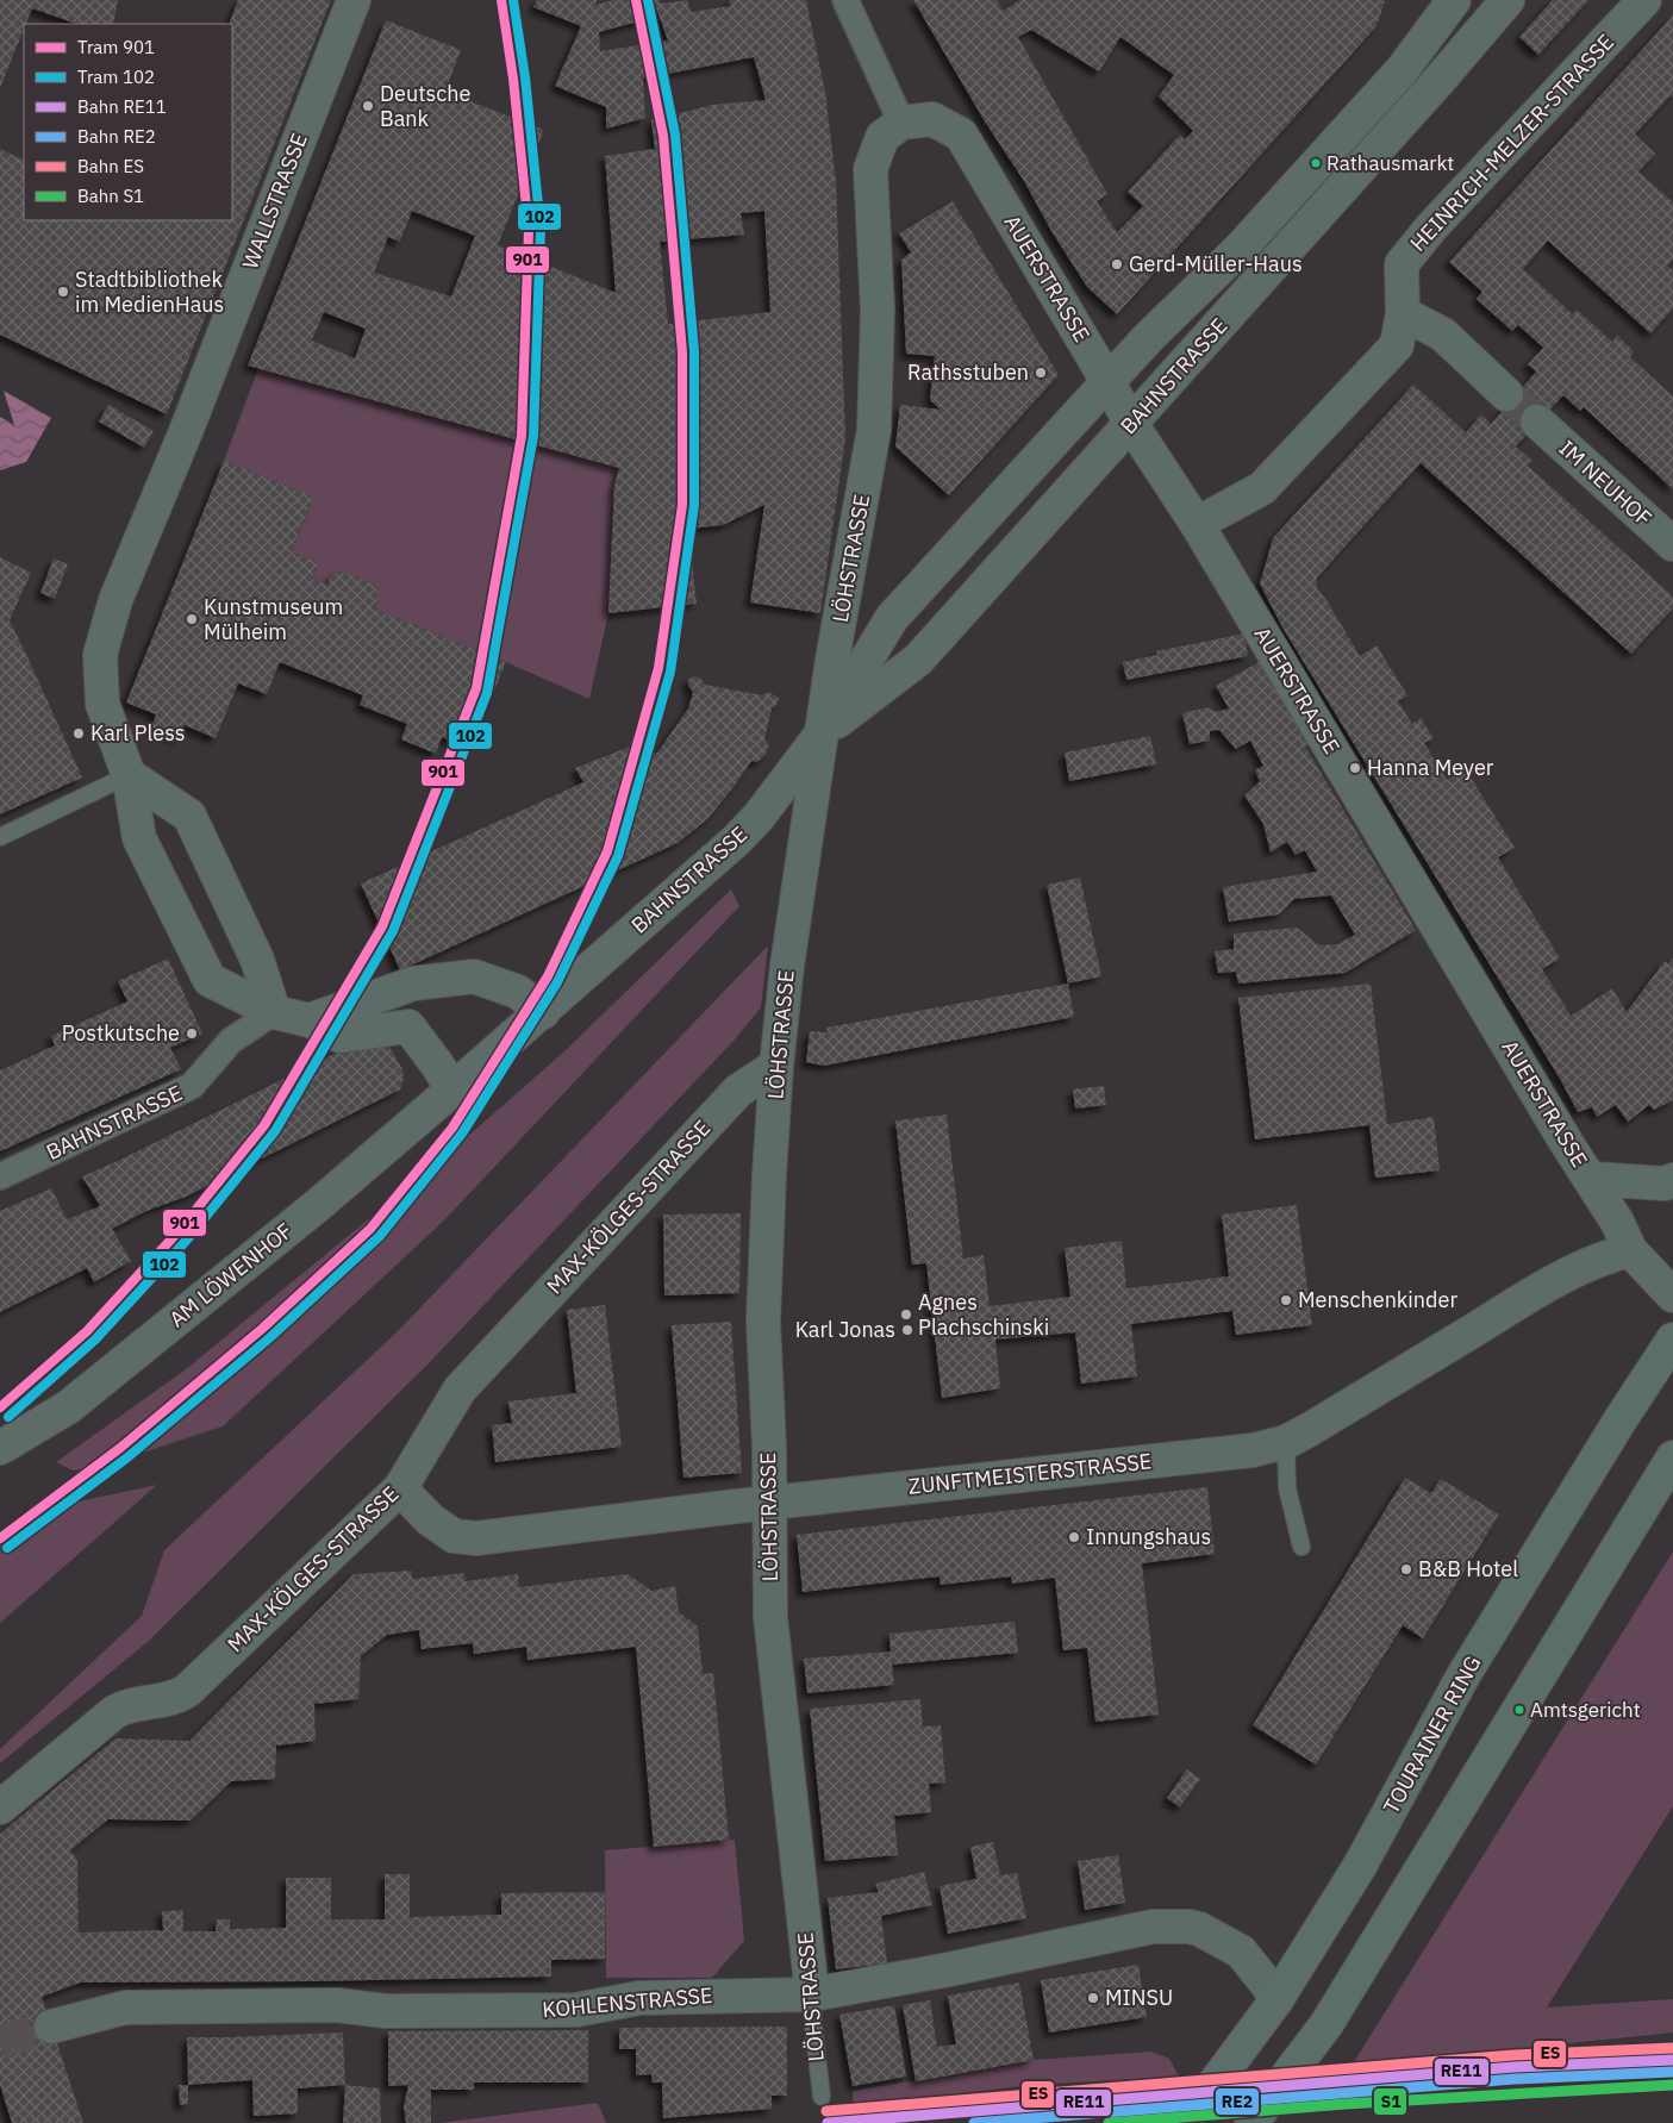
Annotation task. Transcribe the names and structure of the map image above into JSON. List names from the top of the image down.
{
  "streets": {
    "main road": ["TOURAINER RING"],
    "street": [
      "HEINRICH-MELZER-STRASSE",
      "WALLSTRASSE",
      "AUERSTRASSE",
      "BAHNSTRASSE",
      "IM NEUHOF",
      "LÖHSTRASSE",
      "MAX-KÖLGES-STRASSE",
      "AM LÖWENHOF",
      "ZUNFTMEISTERSTRASSE",
      "KOHLENSTRASSE"
    ]
  },
  "crossings": [
    ["HEINRICH-MELZER-STRASSE", "AUERSTRASSE"],
    ["WALLSTRASSE", "BAHNSTRASSE"],
    ["AUERSTRASSE", "BAHNSTRASSE"],
    ["AUERSTRASSE", "LÖHSTRASSE"],
    ["AUERSTRASSE", "ZUNFTMEISTERSTRASSE"],
    ["BAHNSTRASSE", "LÖHSTRASSE"],
    ["BAHNSTRASSE", "AM LÖWENHOF"],
    ["LÖHSTRASSE", "MAX-KÖLGES-STRASSE"],
    ["LÖHSTRASSE", "ZUNFTMEISTERSTRASSE"],
    ["LÖHSTRASSE", "KOHLENSTRASSE"],
    ["MAX-KÖLGES-STRASSE", "ZUNFTMEISTERSTRASSE"],
    ["TOURAINER RING", "KOHLENSTRASSE"]
  ],
  "places": [
    "Deutsche Bank",
    "Rathausmarkt",
    "Gerd-Müller-Haus",
    "Stadtbibliothek im MedienHaus",
    "Rathsstuben",
    "Kunstmuseum Mülheim",
    "Karl Pless",
    "Hanna Meyer",
    "Postkutsche",
    "Menschenkinder",
    "Agnes Plachschinski",
    "Karl Jonas",
    "Innungshaus",
    "B&B Hotel",
    "Amtsgericht",
    "MINSU"
  ],
  "lines": [
    "tram line 901",
    "tram line 102",
    "rail line ES",
    "rail line RE11",
    "rail line RE2",
    "rail line S1"
  ],
  "legend": [
    "Tram 901",
    "Tram 102",
    "Bahn RE11",
    "Bahn RE2",
    "Bahn ES",
    "Bahn S1"
  ]
}
